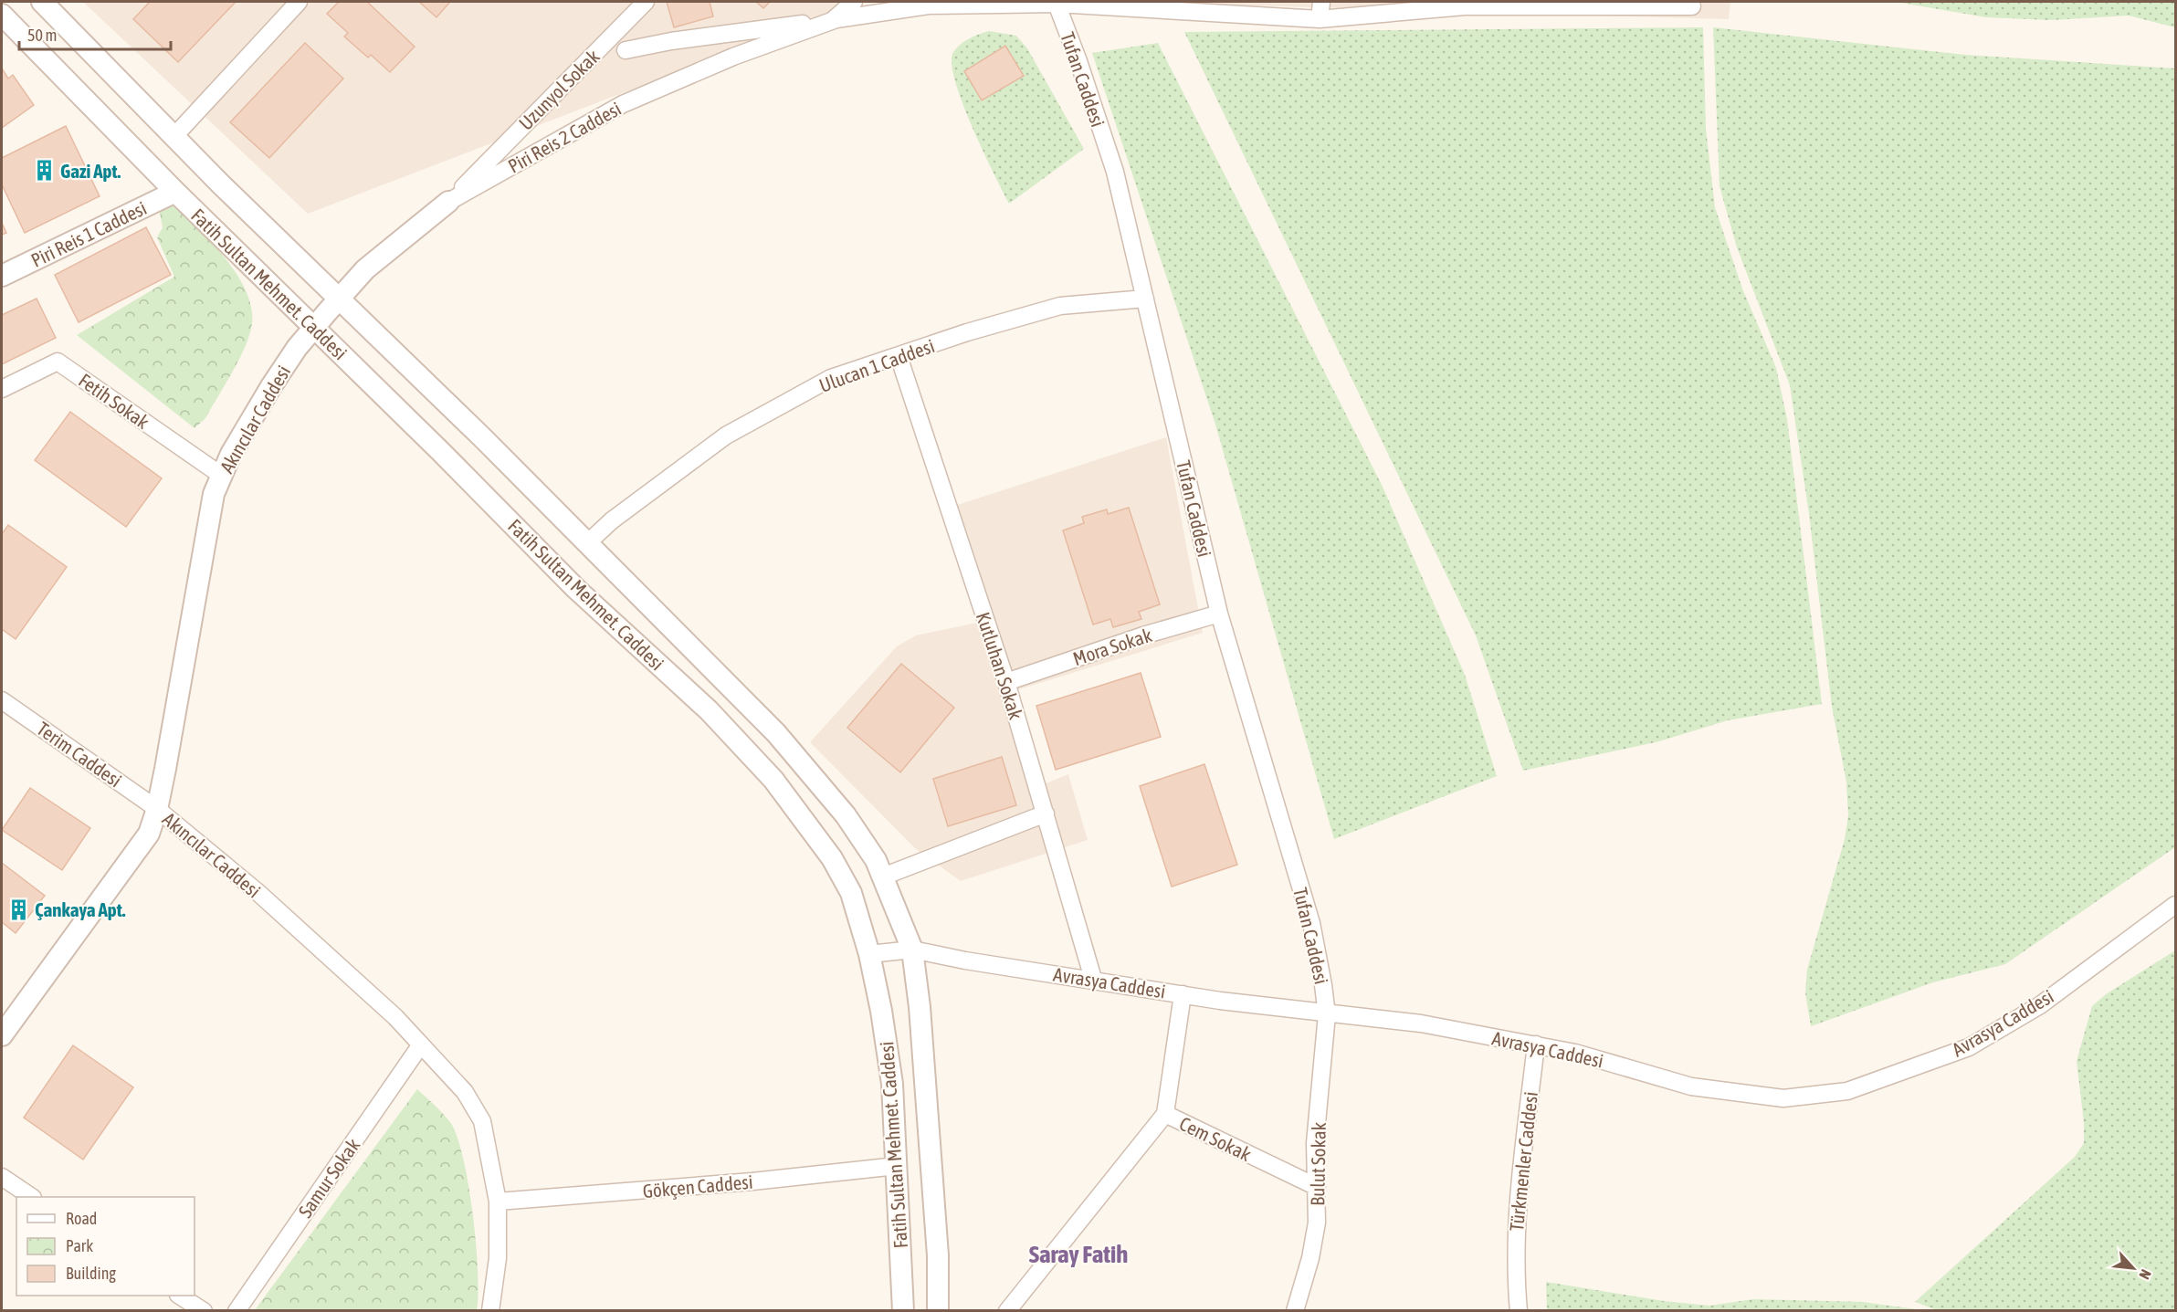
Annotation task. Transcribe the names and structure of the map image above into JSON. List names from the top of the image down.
{
  "streets": {
    "street": [
      "Tufan Caddesi",
      "Uzunyol Sokak",
      "Piri Reis 2 Caddesi",
      "Piri Reis 1 Caddesi",
      "Fatih Sultan Mehmet. Caddesi",
      "Ulucan 1 Caddesi",
      "Fetih Sokak",
      "Akıncılar Caddesi",
      "Mora Sokak",
      "Kutluhan Sokak",
      "Terim Caddesi",
      "Avrasya Caddesi",
      "Cem Sokak",
      "Türkmenler Caddesi",
      "Bulut Sokak",
      "Samur Sokak",
      "Gökçen Caddesi"
    ]
  },
  "crossings": [
    ["Tufan Caddesi", "Piri Reis 2 Caddesi"],
    ["Tufan Caddesi", "Ulucan 1 Caddesi"],
    ["Tufan Caddesi", "Mora Sokak"],
    ["Tufan Caddesi", "Avrasya Caddesi"],
    ["Tufan Caddesi", "Bulut Sokak"],
    ["Uzunyol Sokak", "Piri Reis 2 Caddesi"],
    ["Piri Reis 2 Caddesi", "Fatih Sultan Mehmet. Caddesi"],
    ["Piri Reis 2 Caddesi", "Akıncılar Caddesi"],
    ["Piri Reis 1 Caddesi", "Fatih Sultan Mehmet. Caddesi"],
    ["Fatih Sultan Mehmet. Caddesi", "Ulucan 1 Caddesi"],
    ["Fatih Sultan Mehmet. Caddesi", "Akıncılar Caddesi"],
    ["Fatih Sultan Mehmet. Caddesi", "Avrasya Caddesi"],
    ["Fatih Sultan Mehmet. Caddesi", "Gökçen Caddesi"],
    ["Ulucan 1 Caddesi", "Kutluhan Sokak"],
    ["Fetih Sokak", "Akıncılar Caddesi"],
    ["Akıncılar Caddesi", "Terim Caddesi"],
    ["Akıncılar Caddesi", "Samur Sokak"],
    ["Akıncılar Caddesi", "Gökçen Caddesi"],
    ["Mora Sokak", "Kutluhan Sokak"],
    ["Kutluhan Sokak", "Avrasya Caddesi"],
    ["Avrasya Caddesi", "Cem Sokak"],
    ["Avrasya Caddesi", "Türkmenler Caddesi"],
    ["Avrasya Caddesi", "Bulut Sokak"],
    ["Cem Sokak", "Bulut Sokak"]
  ],
  "districts": ["Saray Fatih"],
  "places": {
    "building": ["Gazi Apt.", "Çankaya Apt."]
  },
  "legend": ["Road", "Park", "Building"],
  "scale_bar": "50 m",
  "north": "bottom right"
}
